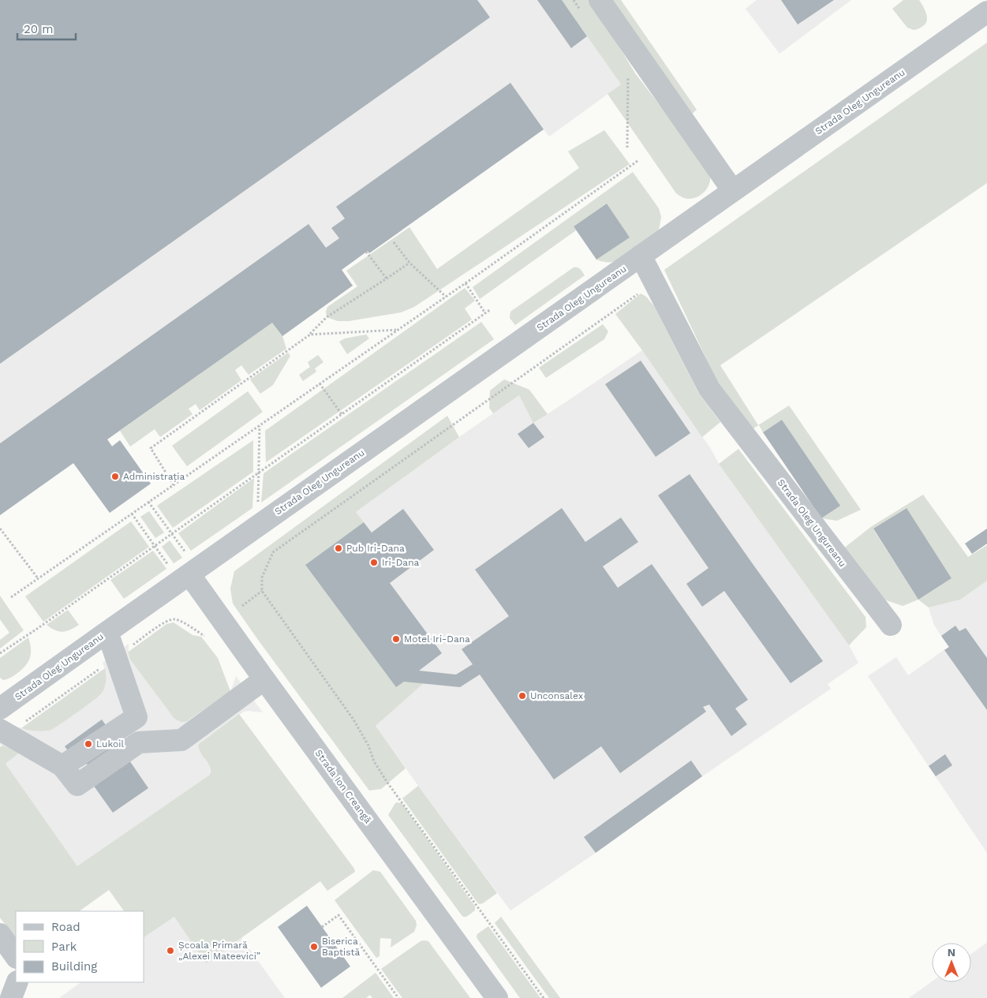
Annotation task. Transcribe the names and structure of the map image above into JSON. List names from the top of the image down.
{
  "streets": {
    "street": ["Strada Oleg Ungureanu", "Strada Ion Creangă"]
  },
  "crossings": [
    ["Strada Oleg Ungureanu", "Strada Ion Creangă"]
  ],
  "places": [
    "Administrația",
    "Pub Iri-Dana",
    "Iri-Dana",
    "Motel Iri-Dana",
    "Unconsalex",
    "Lukoil",
    "Biserica Baptistă",
    "Școala Primară „Alexei Mateevici”"
  ],
  "legend": ["Road", "Park", "Building"],
  "scale_bar": "20 m",
  "north": "top"
}
